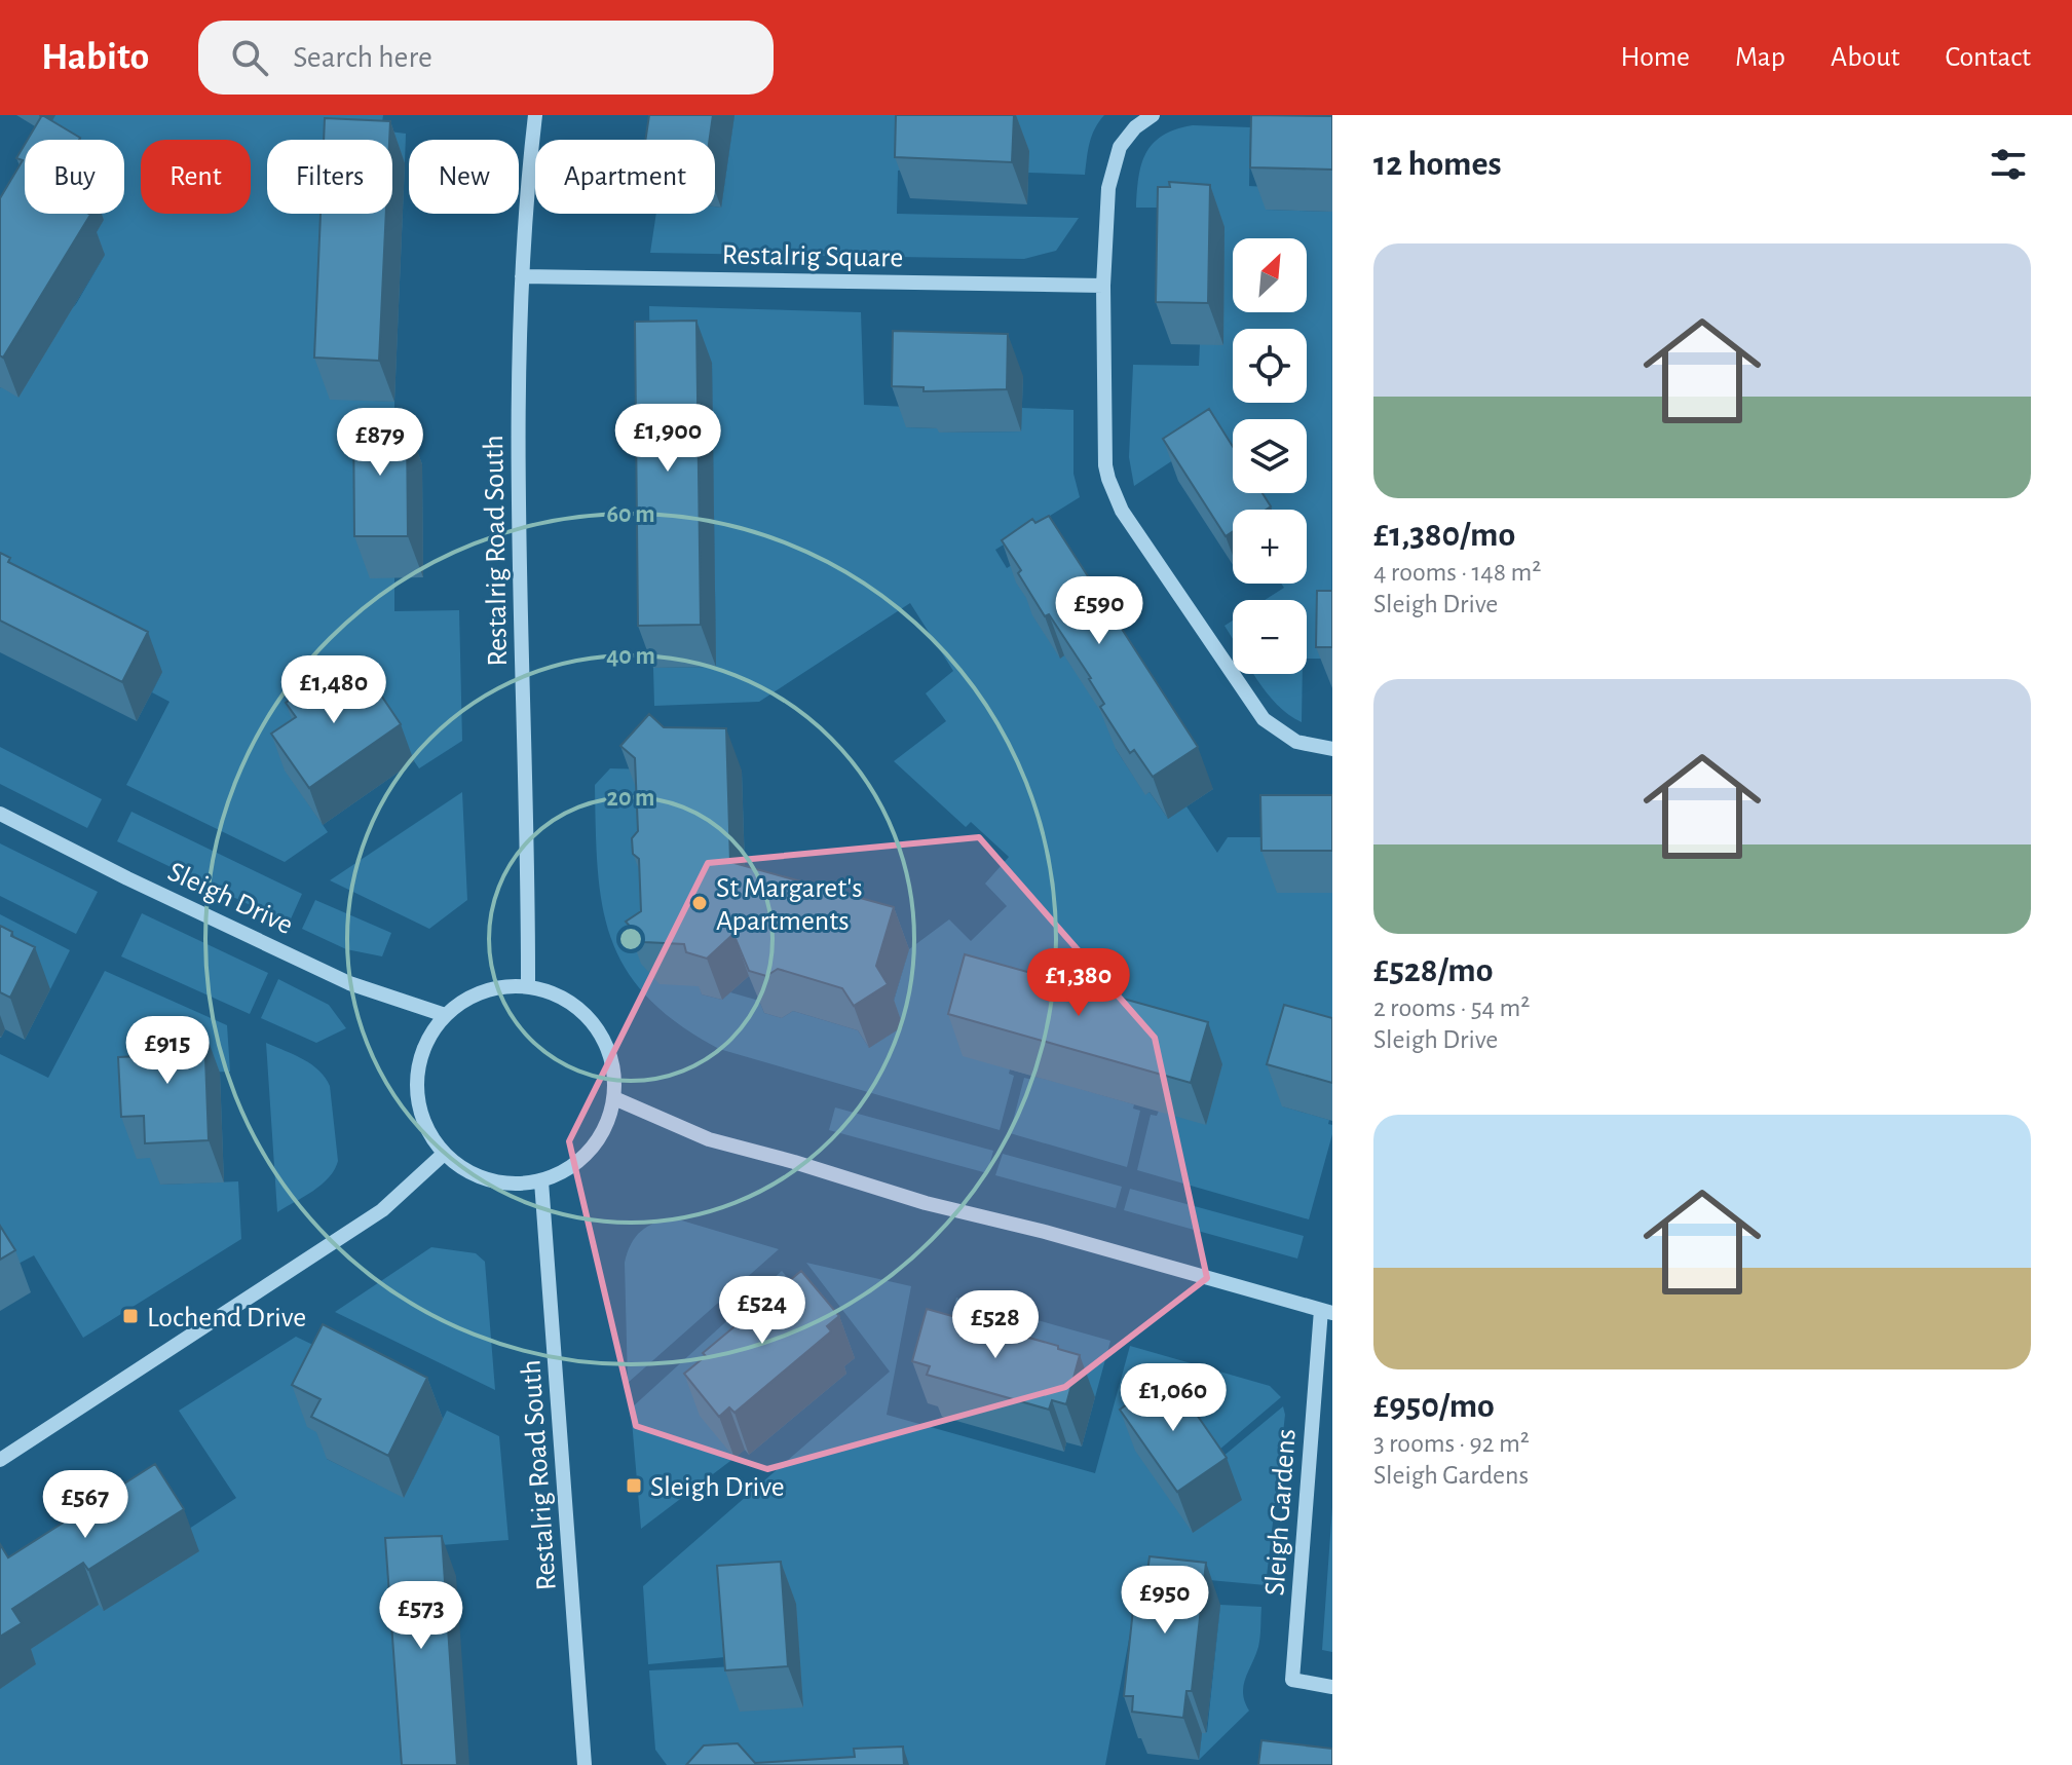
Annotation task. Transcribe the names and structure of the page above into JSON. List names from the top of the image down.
{
  "streets": {
    "street": [
      "Restalrig Square",
      "Restalrig Road South",
      "Sleigh Drive",
      "Sleigh Gardens"
    ]
  },
  "crossings": [
    ["Restalrig Square", "Restalrig Road South"],
    ["Restalrig Road South", "Sleigh Drive"]
  ],
  "places": {
    "other": ["St Margaret's Apartments"],
    "transit": ["Lochend Drive", "Sleigh Drive"]
  },
  "north": "top right",
  "page": {
    "header": "Habito",
    "search": "Search here",
    "nav": [
      "Home",
      "Map",
      "About",
      "Contact"
    ],
    "heading": "12 homes",
    "chip": [
      "Buy",
      "Rent",
      "Filters",
      "New",
      "Apartment"
    ],
    "list": [
      {
        "name": "£1,380/mo",
        "note": "4 rooms · 148 m² · Sleigh Drive"
      },
      {
        "name": "£528/mo",
        "note": "2 rooms · 54 m² · Sleigh Drive"
      },
      {
        "name": "£950/mo",
        "note": "3 rooms · 92 m² · Sleigh Gardens"
      }
    ],
    "map_buttons": ["+", "−"],
    "price": [
      "£1,900",
      "£879",
      "£590",
      "£1,480",
      "£1,380",
      "£915",
      "£524",
      "£528",
      "£1,060",
      "£567",
      "£950",
      "£573"
    ]
  },
  "rings": ["60 m", "40 m", "20 m"]
}
